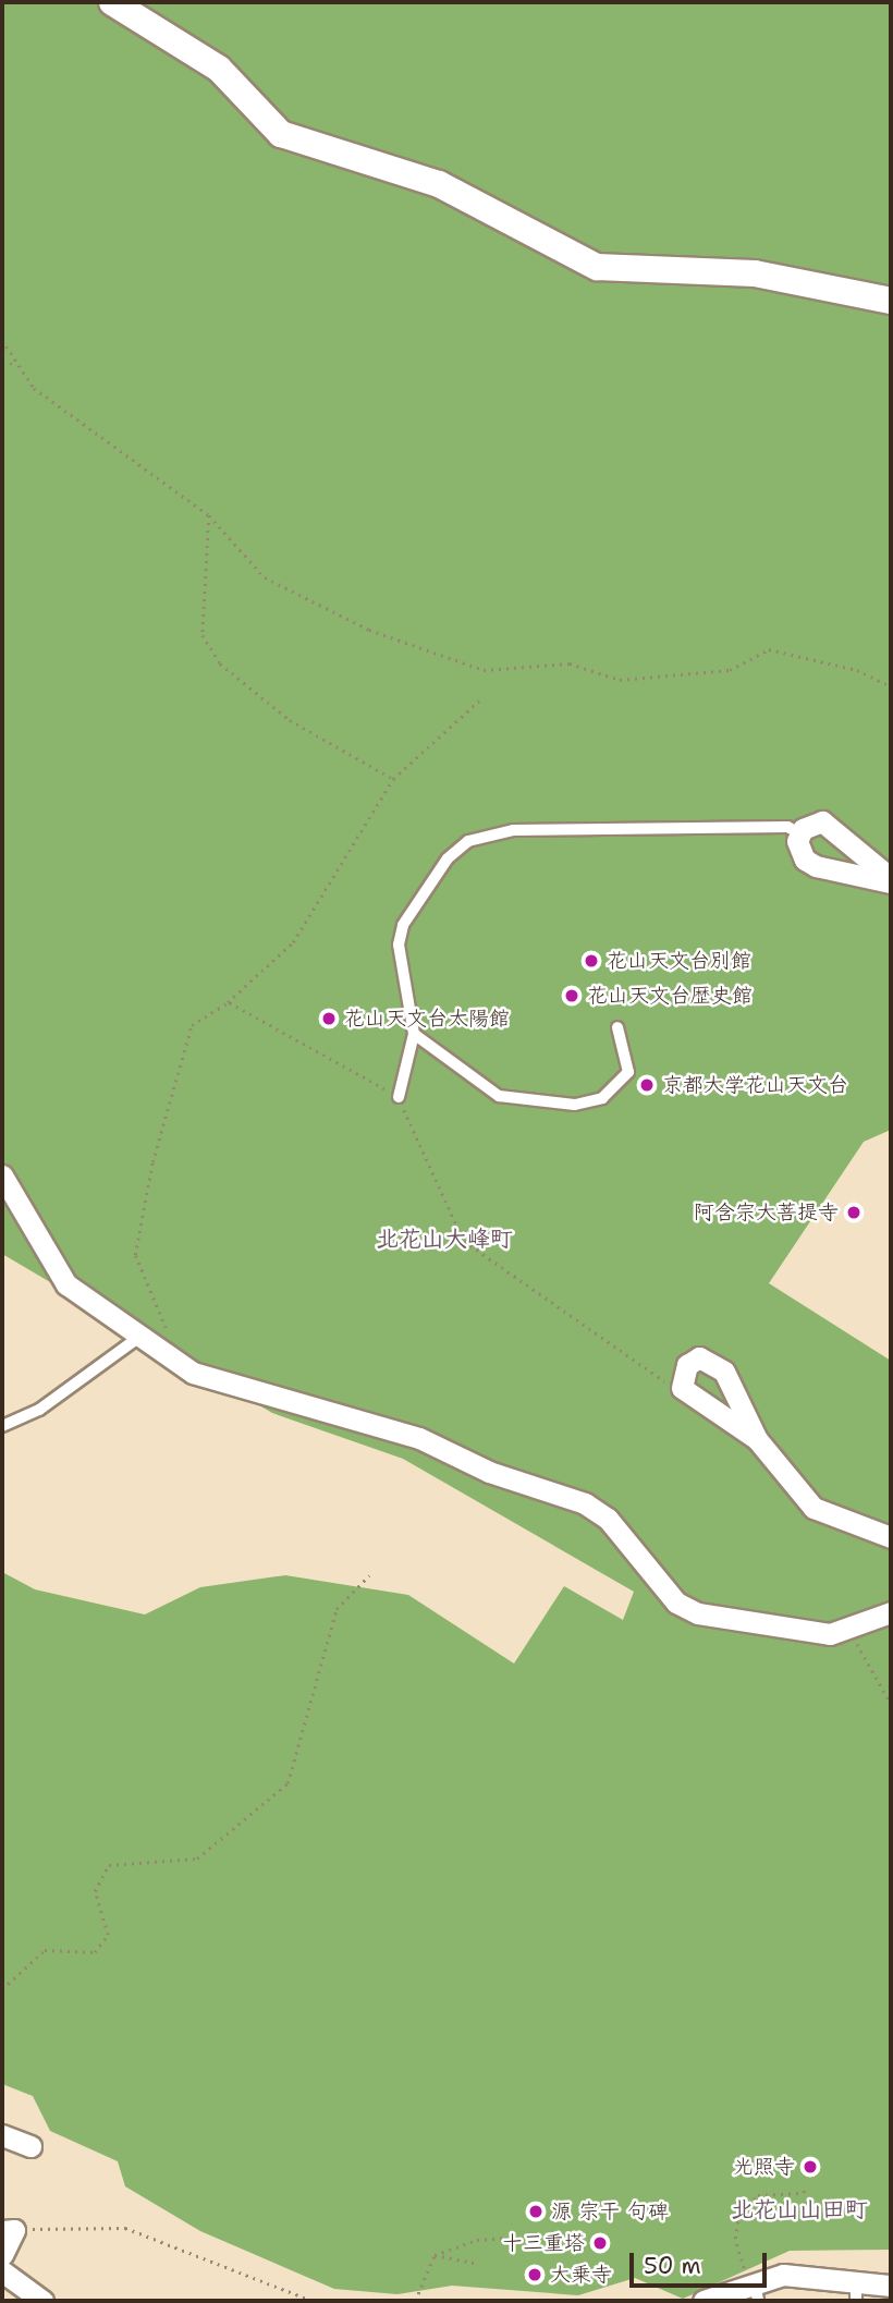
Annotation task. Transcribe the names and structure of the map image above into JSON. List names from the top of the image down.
{
  "districts": ["北花山大峰町", "北花山山田町"],
  "places": [
    "花山天文台別館",
    "花山天文台歴史館",
    "花山天文台太陽館",
    "京都大学花山天文台",
    "阿含宗大菩提寺",
    "光照寺",
    "源 宗干 句碑",
    "十三重塔",
    "大乗寺"
  ],
  "scale_bar": "50 m"
}
